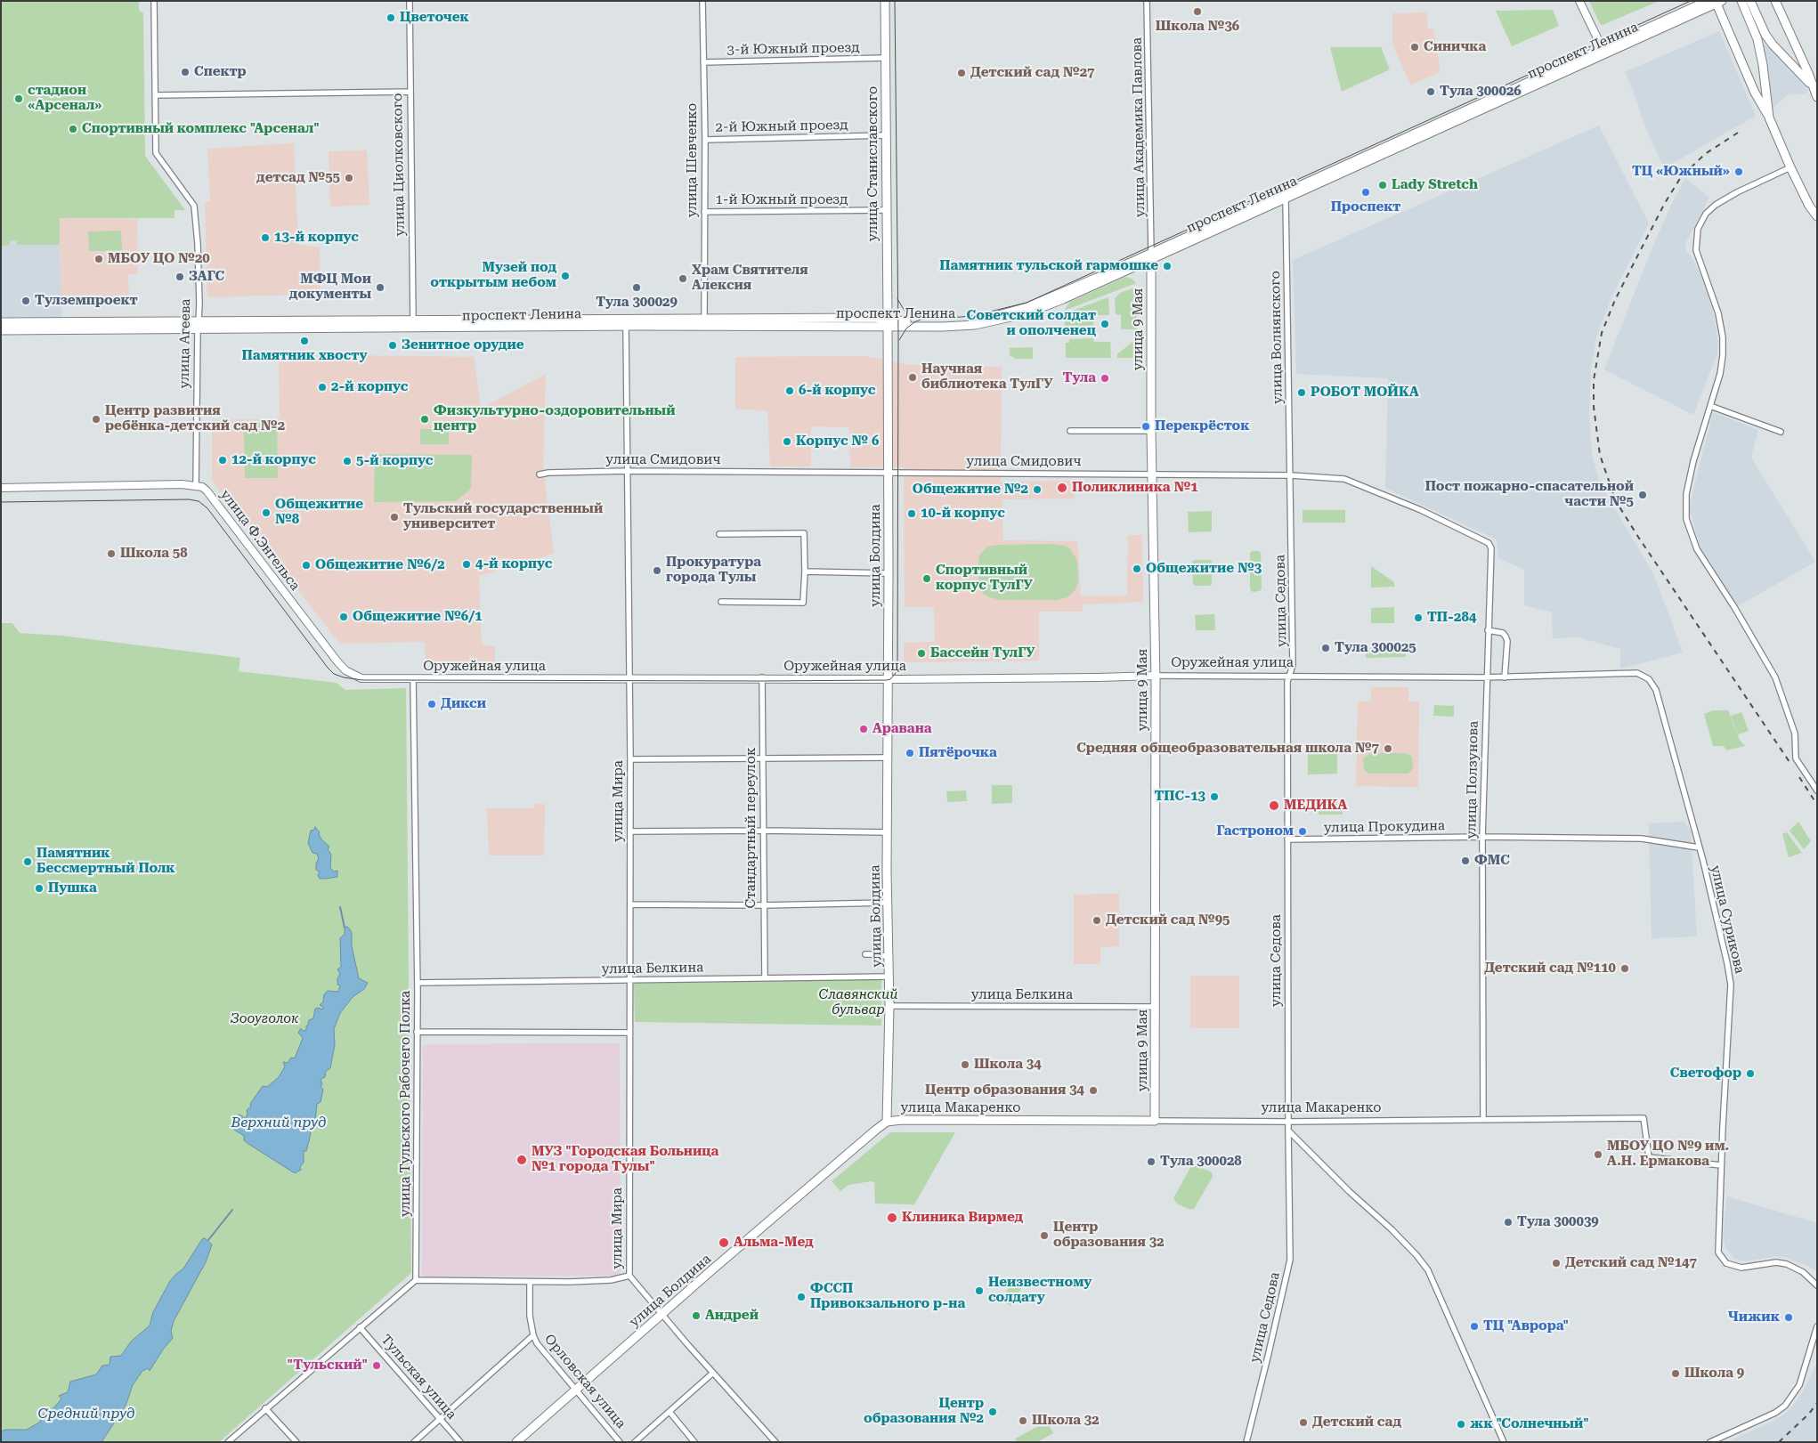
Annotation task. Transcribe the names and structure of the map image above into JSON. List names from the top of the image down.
{
  "streets": {
    "main road": [
      "проспект Ленина",
      "улица Станиславского",
      "улица 9 Мая",
      "улица Болдина",
      "улица Макаренко"
    ],
    "street": [
      "3-й Южный проезд",
      "2-й Южный проезд",
      "улица Академика Павлова",
      "улица Шевченко",
      "улица Циолковского",
      "1-й Южный проезд",
      "улица Волнянского",
      "улица Агеева",
      "улица Смидович",
      "улица Ф.Энгельса",
      "улица Седова",
      "Оружейная улица",
      "улица Ползунова",
      "улица Мира",
      "улица Прокудина",
      "Стандартный переулок",
      "улица Сурикова",
      "улица Белкина",
      "улица Тульского Рабочего Полка",
      "Тульская улица",
      "Орловская улица"
    ]
  },
  "crossings": [
    ["3-й Южный проезд", "улица Шевченко"],
    ["3-й Южный проезд", "улица Станиславского"],
    ["проспект Ленина", "улица Академика Павлова"],
    ["проспект Ленина", "улица Шевченко"],
    ["проспект Ленина", "улица Станиславского"],
    ["проспект Ленина", "улица Циолковского"],
    ["проспект Ленина", "улица 9 Мая"],
    ["проспект Ленина", "улица Волнянского"],
    ["проспект Ленина", "улица Агеева"],
    ["проспект Ленина", "улица Болдина"],
    ["проспект Ленина", "улица Мира"],
    ["2-й Южный проезд", "улица Шевченко"],
    ["2-й Южный проезд", "улица Станиславского"],
    ["улица Академика Павлова", "улица 9 Мая"],
    ["улица Шевченко", "1-й Южный проезд"],
    ["улица Станиславского", "1-й Южный проезд"],
    ["улица Станиславского", "улица Болдина"],
    ["улица 9 Мая", "улица Смидович"],
    ["улица 9 Мая", "Оружейная улица"],
    ["улица 9 Мая", "улица Белкина"],
    ["улица 9 Мая", "улица Макаренко"],
    ["улица Волнянского", "улица Смидович"],
    ["улица Волнянского", "улица Седова"],
    ["улица Агеева", "улица Ф.Энгельса"],
    ["улица Смидович", "улица Болдина"],
    ["улица Смидович", "улица Седова"],
    ["улица Смидович", "улица Ползунова"],
    ["улица Смидович", "улица Мира"],
    ["улица Ф.Энгельса", "Оружейная улица"],
    ["улица Ф.Энгельса", "улица Тульского Рабочего Полка"],
    ["улица Болдина", "Оружейная улица"],
    ["улица Болдина", "улица Белкина"],
    ["улица Болдина", "улица Макаренко"],
    ["улица Болдина", "Орловская улица"],
    ["улица Седова", "Оружейная улица"],
    ["улица Седова", "улица Прокудина"],
    ["улица Седова", "улица Макаренко"],
    ["Оружейная улица", "улица Ползунова"],
    ["Оружейная улица", "улица Мира"],
    ["Оружейная улица", "Стандартный переулок"],
    ["Оружейная улица", "улица Сурикова"],
    ["Оружейная улица", "улица Тульского Рабочего Полка"],
    ["улица Ползунова", "улица Прокудина"],
    ["улица Ползунова", "улица Макаренко"],
    ["улица Мира", "улица Белкина"],
    ["улица Прокудина", "улица Сурикова"],
    ["Стандартный переулок", "улица Белкина"],
    ["улица Сурикова", "улица Макаренко"],
    ["улица Белкина", "улица Тульского Рабочего Полка"]
  ],
  "water": ["Верхний пруд", "Средний пруд"],
  "parks": ["Славянский бульвар", "Зооуголок"],
  "places": [
    "Школа №36",
    "Цветочек",
    "Синичка",
    "Спектр",
    "Детский сад №27",
    "Тула 300026",
    "стадион «Арсенал»",
    "Спортивный комплекс \"Арсенал\"",
    "ТЦ «Южный»",
    "детсад №55",
    "Lady Stretch",
    "Проспект",
    "13-й корпус",
    "МБОУ ЦО №20",
    "Памятник тульской гармошке",
    "Музей под открытым небом",
    "ЗАГС",
    "Храм Святителя Алексия",
    "МФЦ Мои документы",
    "Тула 300029",
    "Тулземпроект",
    "Советский солдат и ополченец",
    "Памятник хвосту",
    "Зенитное орудие",
    "Научная библиотека ТулГУ",
    "Тула",
    "2-й корпус",
    "6-й корпус",
    "РОБОТ МОЙКА",
    "Центр развития ребёнка-детский сад №2",
    "Физкультурно-оздоровительный центр",
    "Перекрёсток",
    "Корпус № 6",
    "12-й корпус",
    "5-й корпус",
    "Поликлиника №1",
    "Общежитие №2",
    "Пост пожарно-спасательной части №5",
    "Общежитие №8",
    "10-й корпус",
    "Тульский государственный университет",
    "Школа 58",
    "4-й корпус",
    "Общежитие №6/2",
    "Общежитие №3",
    "Прокуратура города Тулы",
    "Спортивный корпус ТулГУ",
    "Общежитие №6/1",
    "ТП-284",
    "Тула 300025",
    "Бассейн ТулГУ",
    "Дикси",
    "Аравана",
    "Средняя общеобразовательная школа №7",
    "Пятёрочка",
    "ТПС-13",
    "МЕДИКА",
    "Гастроном",
    "ФМС",
    "Памятник Бессмертный Полк",
    "Пушка",
    "Детский сад №95",
    "Детский сад №110",
    "Школа 34",
    "Светофор",
    "Центр образования 34",
    "МБОУ ЦО №9 им. А.Н. Ермакова",
    "МУЗ \"Городская Больница №1 города Тулы\"",
    "Тула 300028",
    "Клиника Вирмед",
    "Тула 300039",
    "Центр образования 32",
    "Альма-Мед",
    "Детский сад №147",
    "Неизвестному солдату",
    "ФССП Привокзального р-на",
    "Андрей",
    "Чижик",
    "ТЦ \"Аврора\"",
    "\"Тульский\"",
    "Школа 9",
    "Центр образования №2",
    "Школа 32",
    "Детский сад",
    "жк \"Солнечный\""
  ]
}
